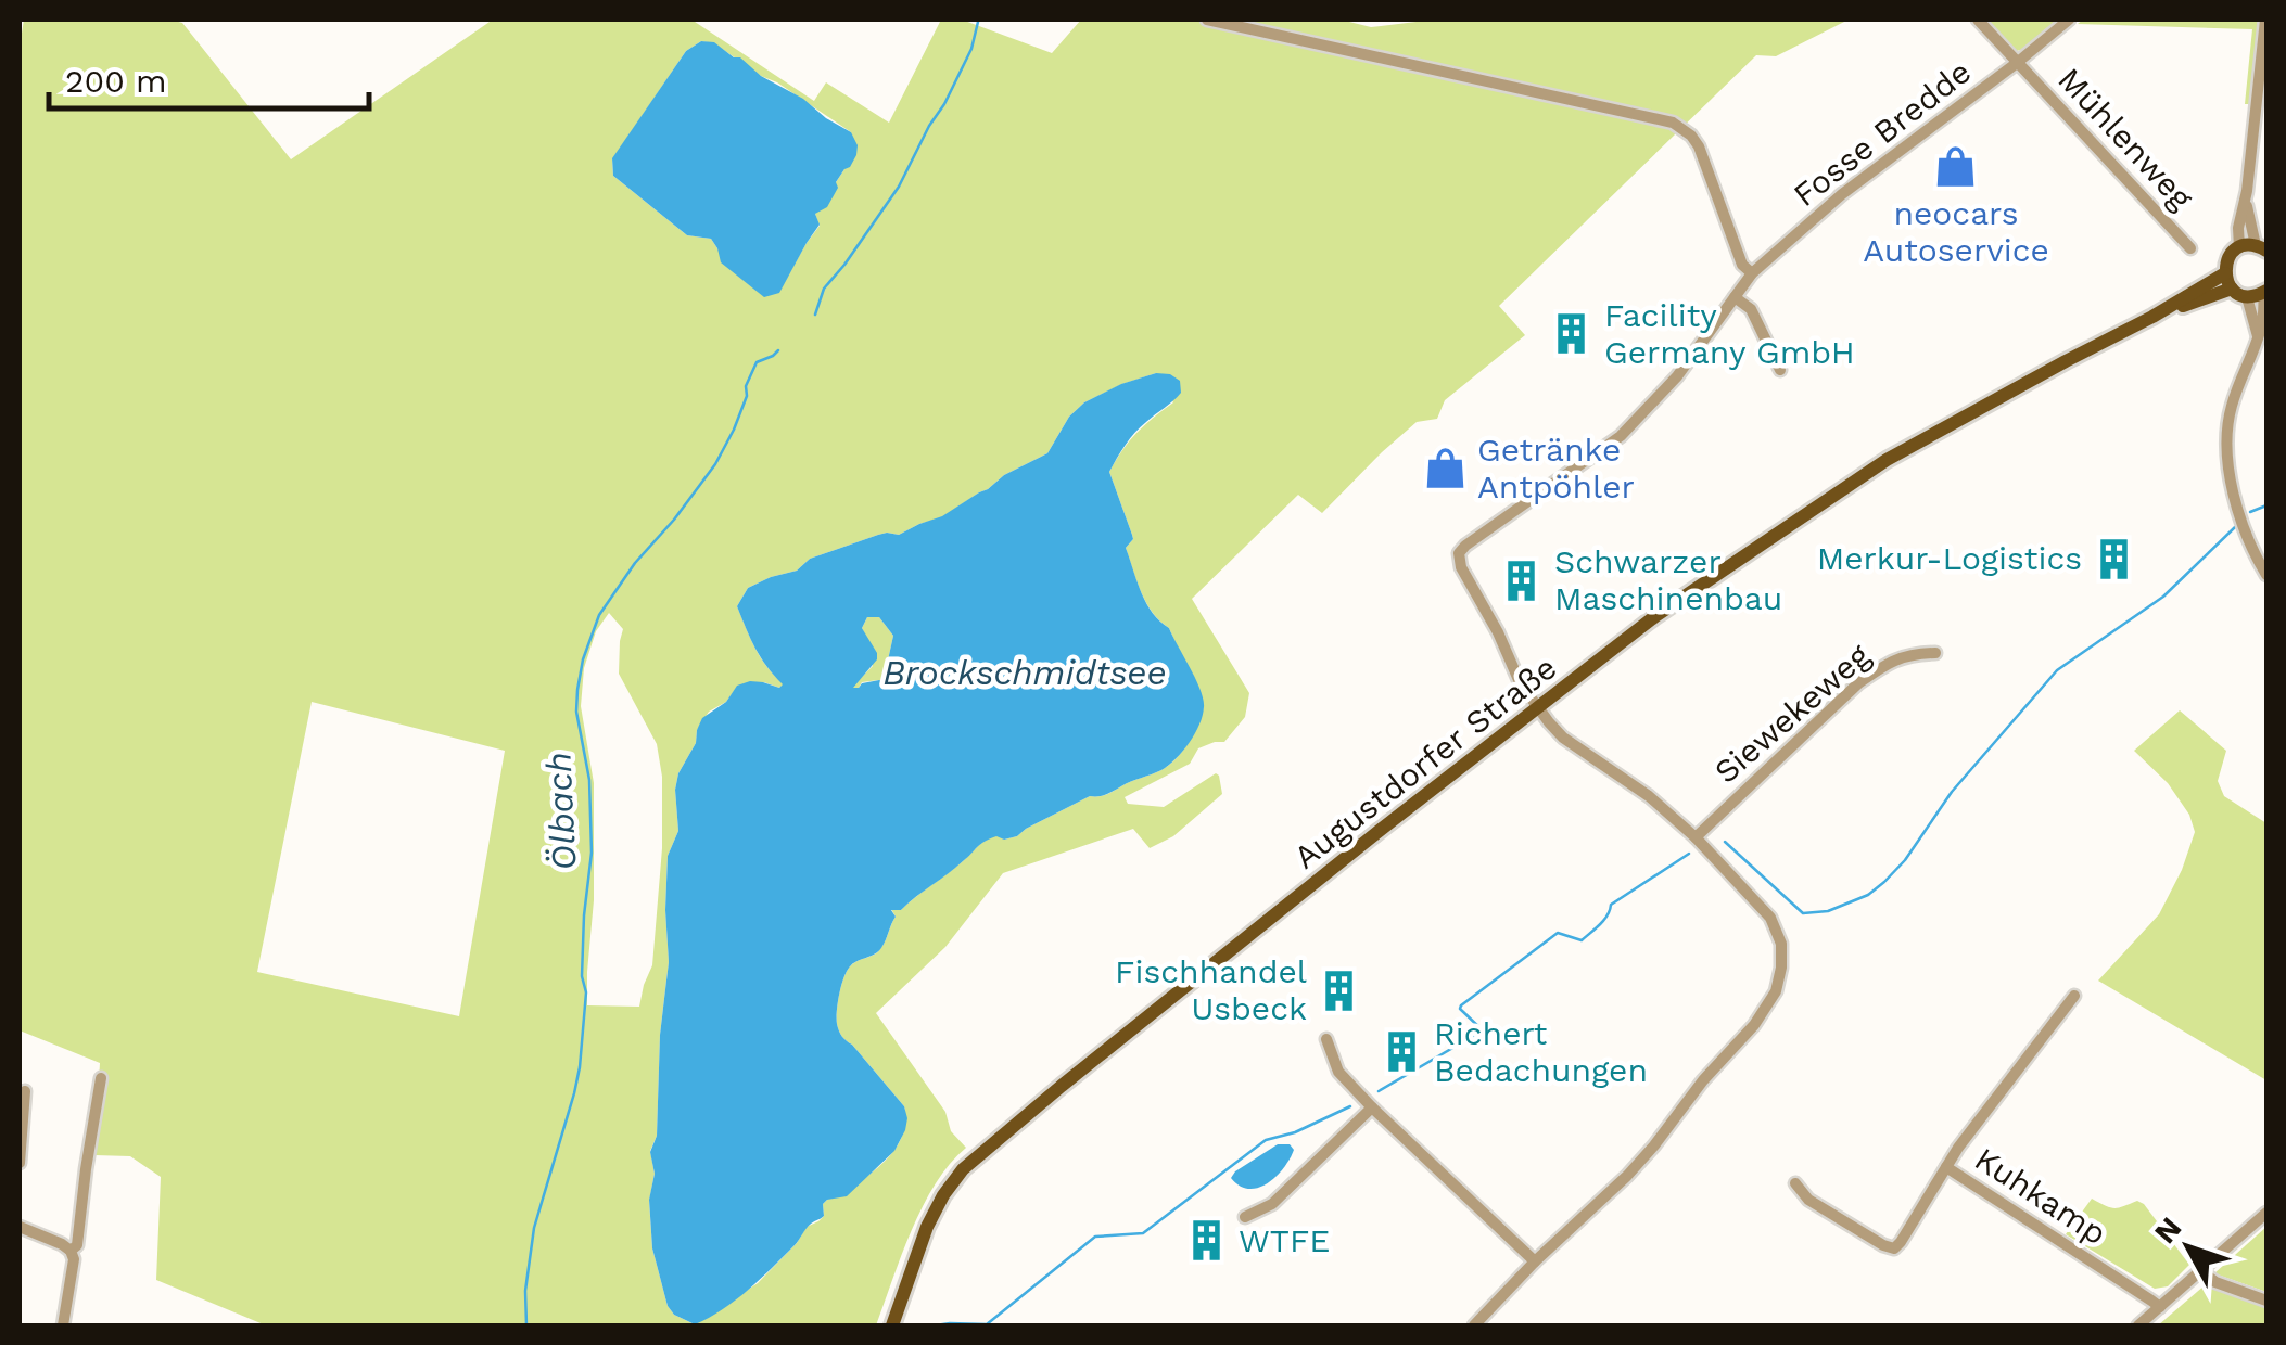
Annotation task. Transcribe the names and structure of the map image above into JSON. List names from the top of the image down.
{
  "streets": {
    "main road": ["Augustdorfer Straße"],
    "street": [
      "Fosse Bredde",
      "Mühlenweg",
      "Siewekeweg",
      "Kuhkamp"
    ]
  },
  "crossings": [
    ["Fosse Bredde", "Mühlenweg"],
    ["Fosse Bredde", "Augustdorfer Straße"]
  ],
  "water": ["Brockschmidtsee", "Ölbach"],
  "places": {
    "shop": ["neocars Autoservice", "Getränke Antpöhler"],
    "building": [
      "Facility Germany GmbH",
      "Merkur-Logistics",
      "Schwarzer Maschinenbau",
      "Fischhandel Usbeck",
      "Richert Bedachungen",
      "WTFE"
    ]
  },
  "scale_bar": "200 m",
  "north": "top left"
}
